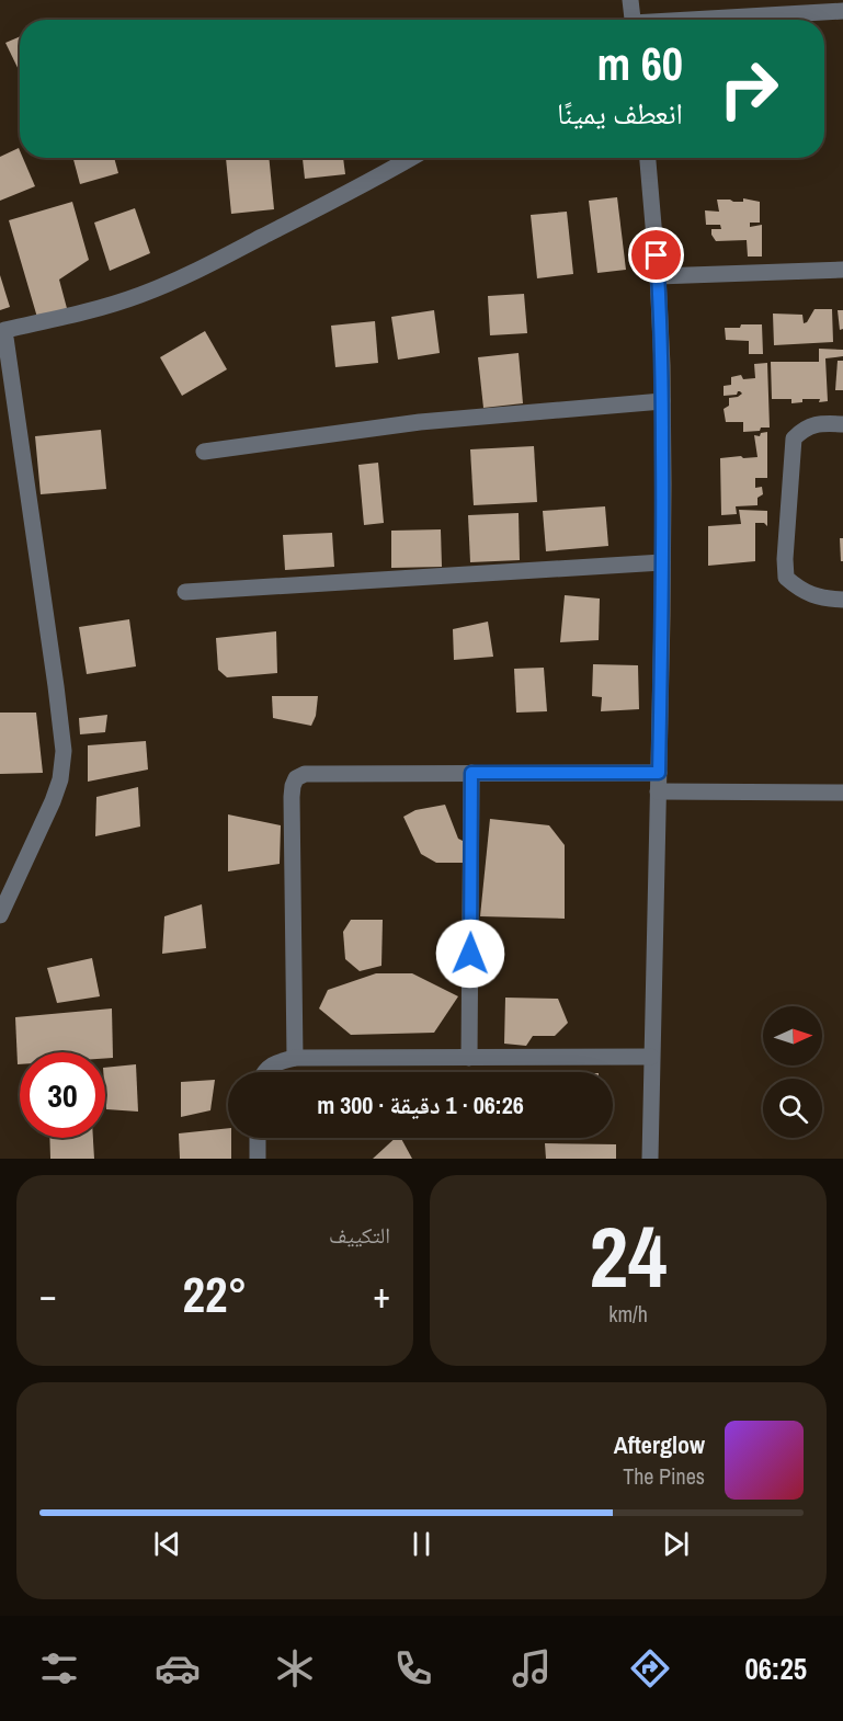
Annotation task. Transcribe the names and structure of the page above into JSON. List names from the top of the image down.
{
  "north": "right",
  "page": {
    "turn": ["60 m", "انعطف يمينًا"],
    "limit": "30",
    "trip": "06:26 · 1 دقيقة · 300 m",
    "tile": [
      ["24", "km/h"],
      "التكييف"
    ],
    "heat": ["−", "22°", "+"],
    "song": ["Afterglow", "The Pines"],
    "tabs": "06:25"
  }
}
